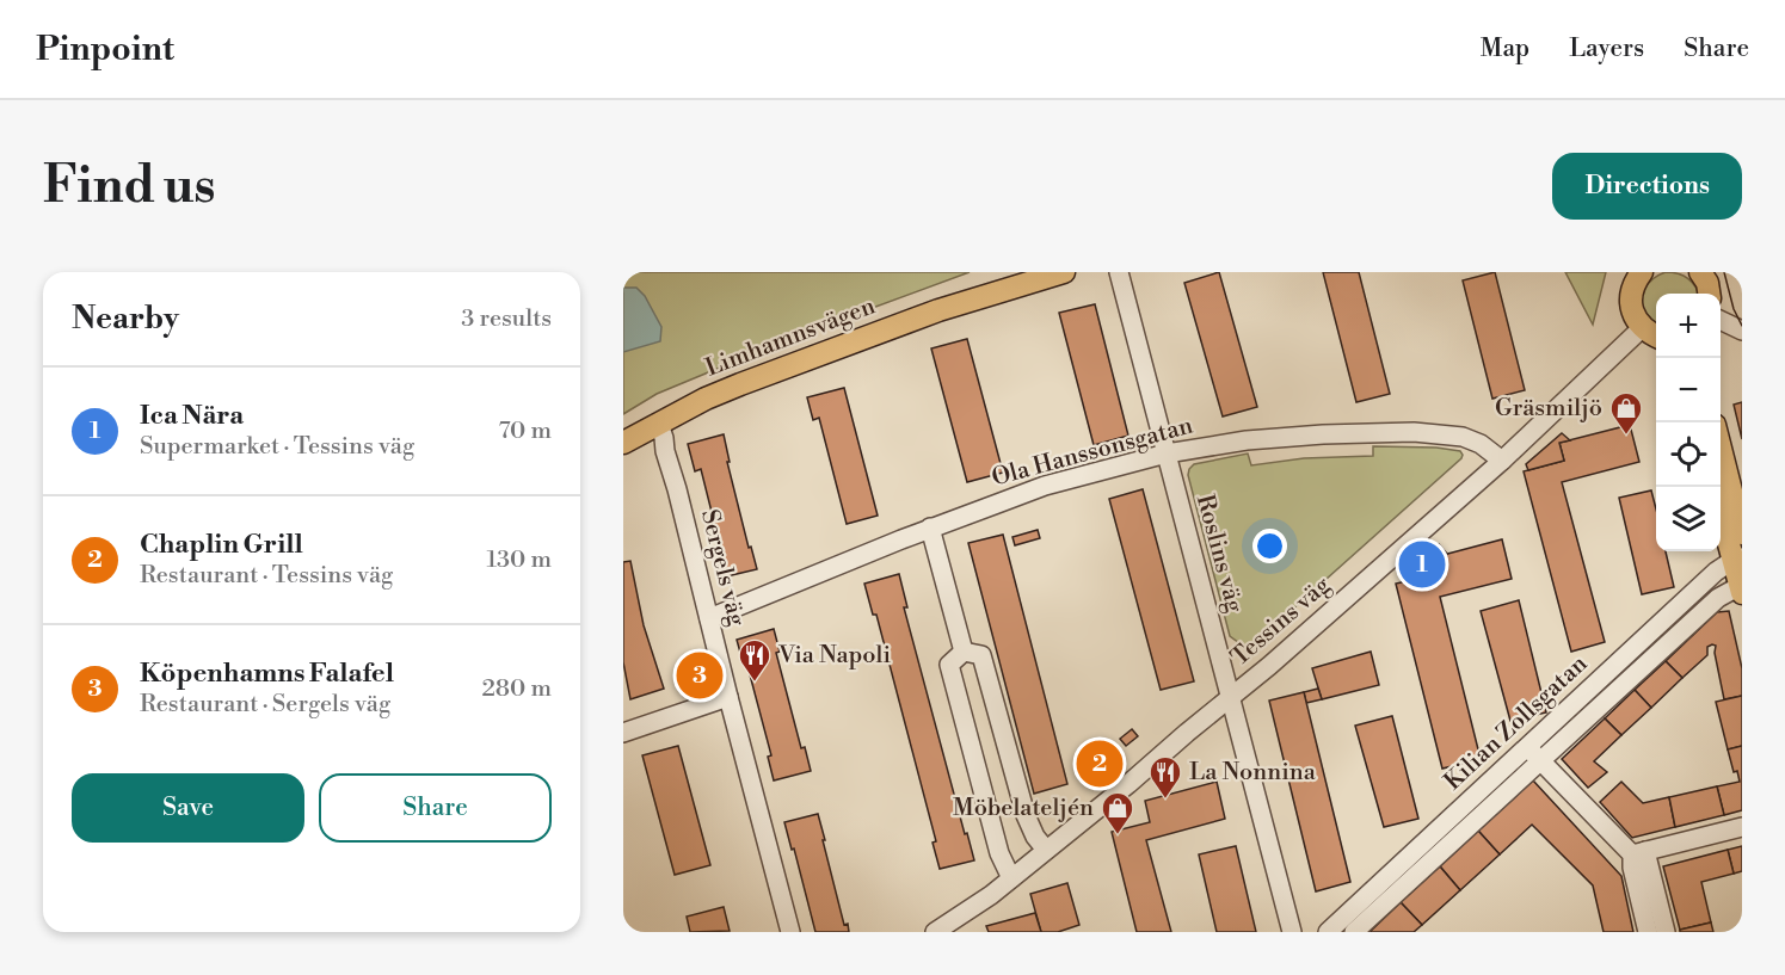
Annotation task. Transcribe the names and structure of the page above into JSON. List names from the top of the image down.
{
  "streets": {
    "main road": ["Limhamnsvägen"],
    "street": [
      "Ola Hanssonsgatan",
      "Roslins väg",
      "Sergels väg",
      "Tessins väg",
      "Kilian Zollsgatan"
    ]
  },
  "crossings": [
    ["Limhamnsvägen", "Sergels väg"],
    ["Ola Hanssonsgatan", "Roslins väg"],
    ["Ola Hanssonsgatan", "Sergels väg"],
    ["Ola Hanssonsgatan", "Tessins väg"],
    ["Roslins väg", "Tessins väg"]
  ],
  "places": {
    "shop": ["Gräsmiljö", "Möbelateljén"],
    "restaurant": ["Via Napoli", "La Nonnina"]
  },
  "page": {
    "header": "Pinpoint",
    "nav": ["Map", "Layers", "Share"],
    "buttons": [
      "Directions",
      ["Save", "Share"]
    ],
    "title": "Find us",
    "heading": ["Nearby", "3 results"],
    "map_buttons": ["+", "−"],
    "list": [
      {
        "mark": "1",
        "name": "Ica Nära",
        "note": "Supermarket · Tessins väg",
        "value": "70 m"
      },
      {
        "mark": "2",
        "name": "Chaplin Grill",
        "note": "Restaurant · Tessins väg",
        "value": "130 m"
      },
      {
        "mark": "3",
        "name": "Köpenhamns Falafel",
        "note": "Restaurant · Sergels väg",
        "value": "280 m"
      }
    ],
    "pins": ["1", "3", "2"]
  }
}
